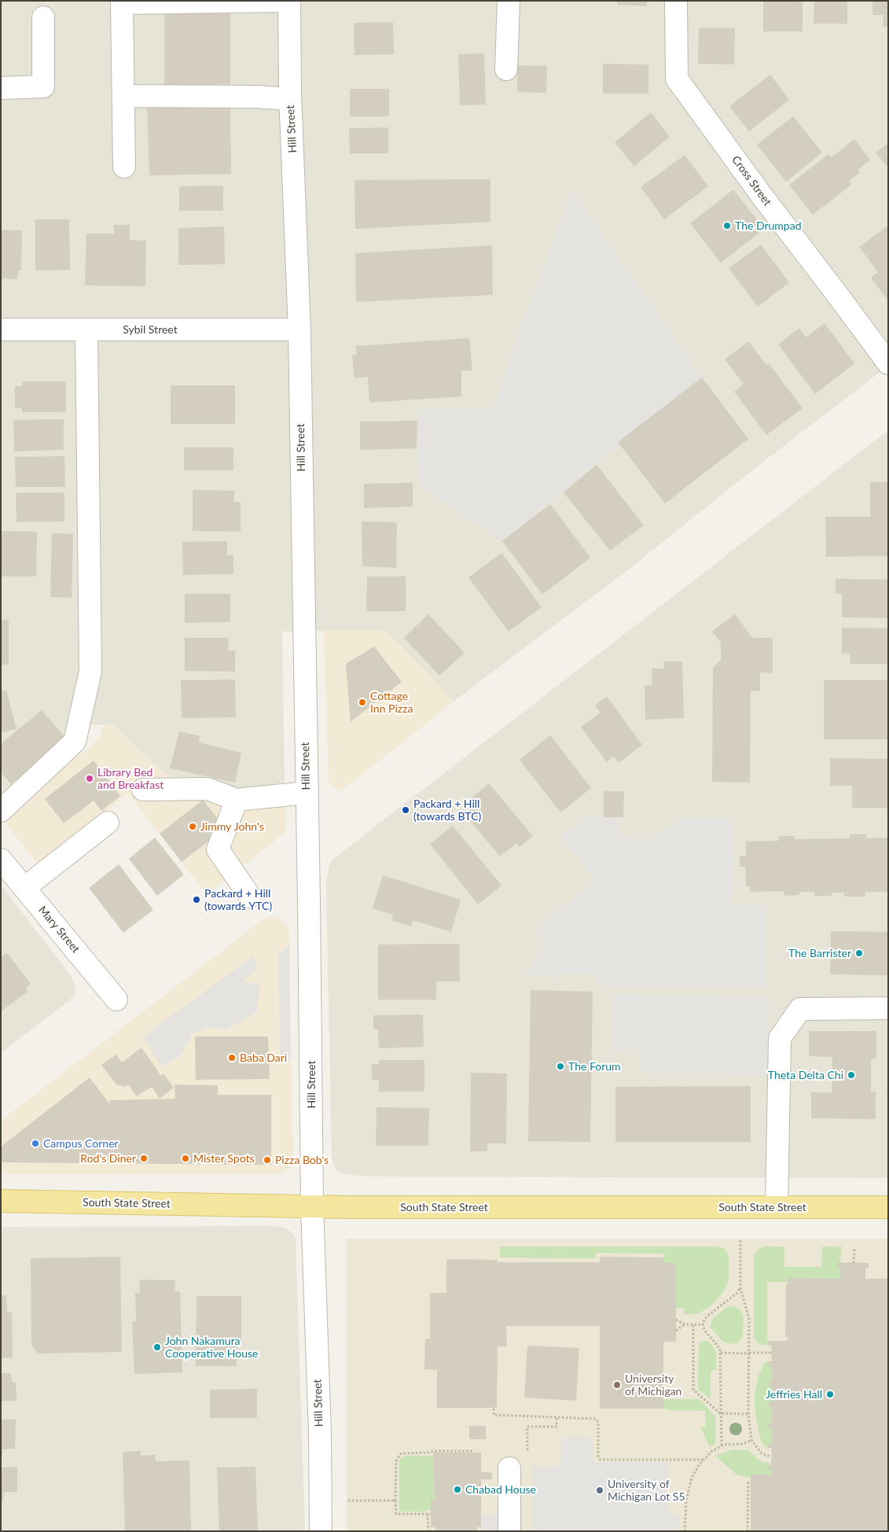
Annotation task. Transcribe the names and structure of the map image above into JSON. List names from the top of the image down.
{
  "streets": {
    "main road": ["South State Street"],
    "street": [
      "Hill Street",
      "Cross Street",
      "Sybil Street",
      "Mary Street"
    ]
  },
  "crossings": [
    ["Hill Street", "Sybil Street"],
    ["Hill Street", "South State Street"]
  ],
  "places": [
    "The Drumpad",
    "Cottage Inn Pizza",
    "Library Bed and Breakfast",
    "Packard + Hill (towards BTC)",
    "Jimmy John's",
    "Packard + Hill (towards YTC)",
    "The Barrister",
    "Baba Dari",
    "The Forum",
    "Theta Delta Chi",
    "Campus Corner",
    "Rod's Diner",
    "Mister Spots",
    "Pizza Bob's",
    "John Nakamura Cooperative House",
    "University of Michigan",
    "Jeffries Hall",
    "Chabad House",
    "University of Michigan Lot S5"
  ]
}
